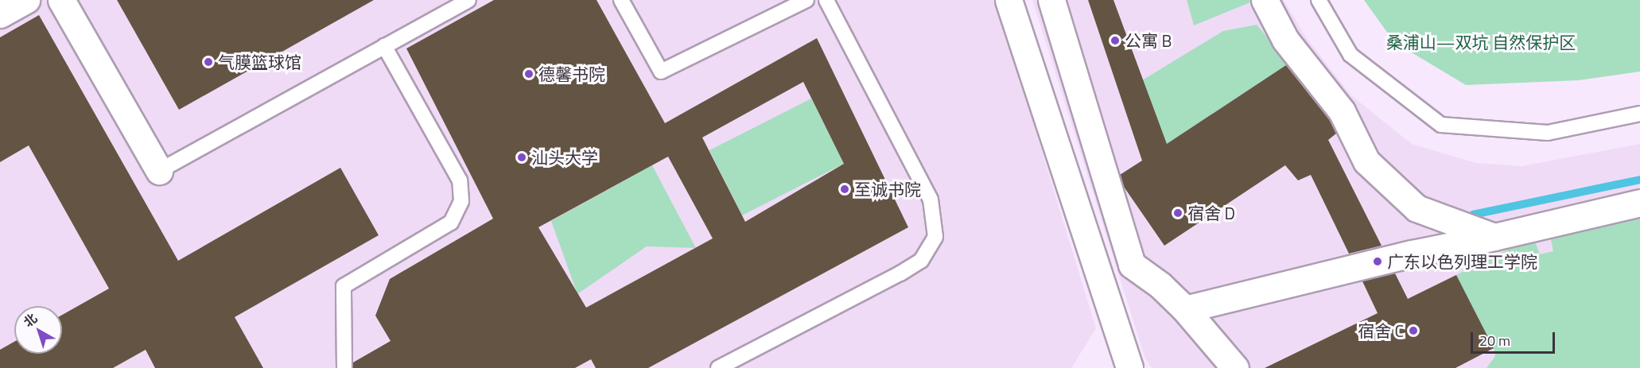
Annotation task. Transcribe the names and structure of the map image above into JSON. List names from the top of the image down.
{
  "parks": ["桑浦山—双坑 自然保护区"],
  "places": [
    "公寓 B",
    "气膜篮球馆",
    "德馨书院",
    "汕头大学",
    "至诚书院",
    "宿舍 D",
    "广东以色列理工学院",
    "宿舍 C"
  ],
  "scale_bar": "20 m",
  "north": "top left"
}
